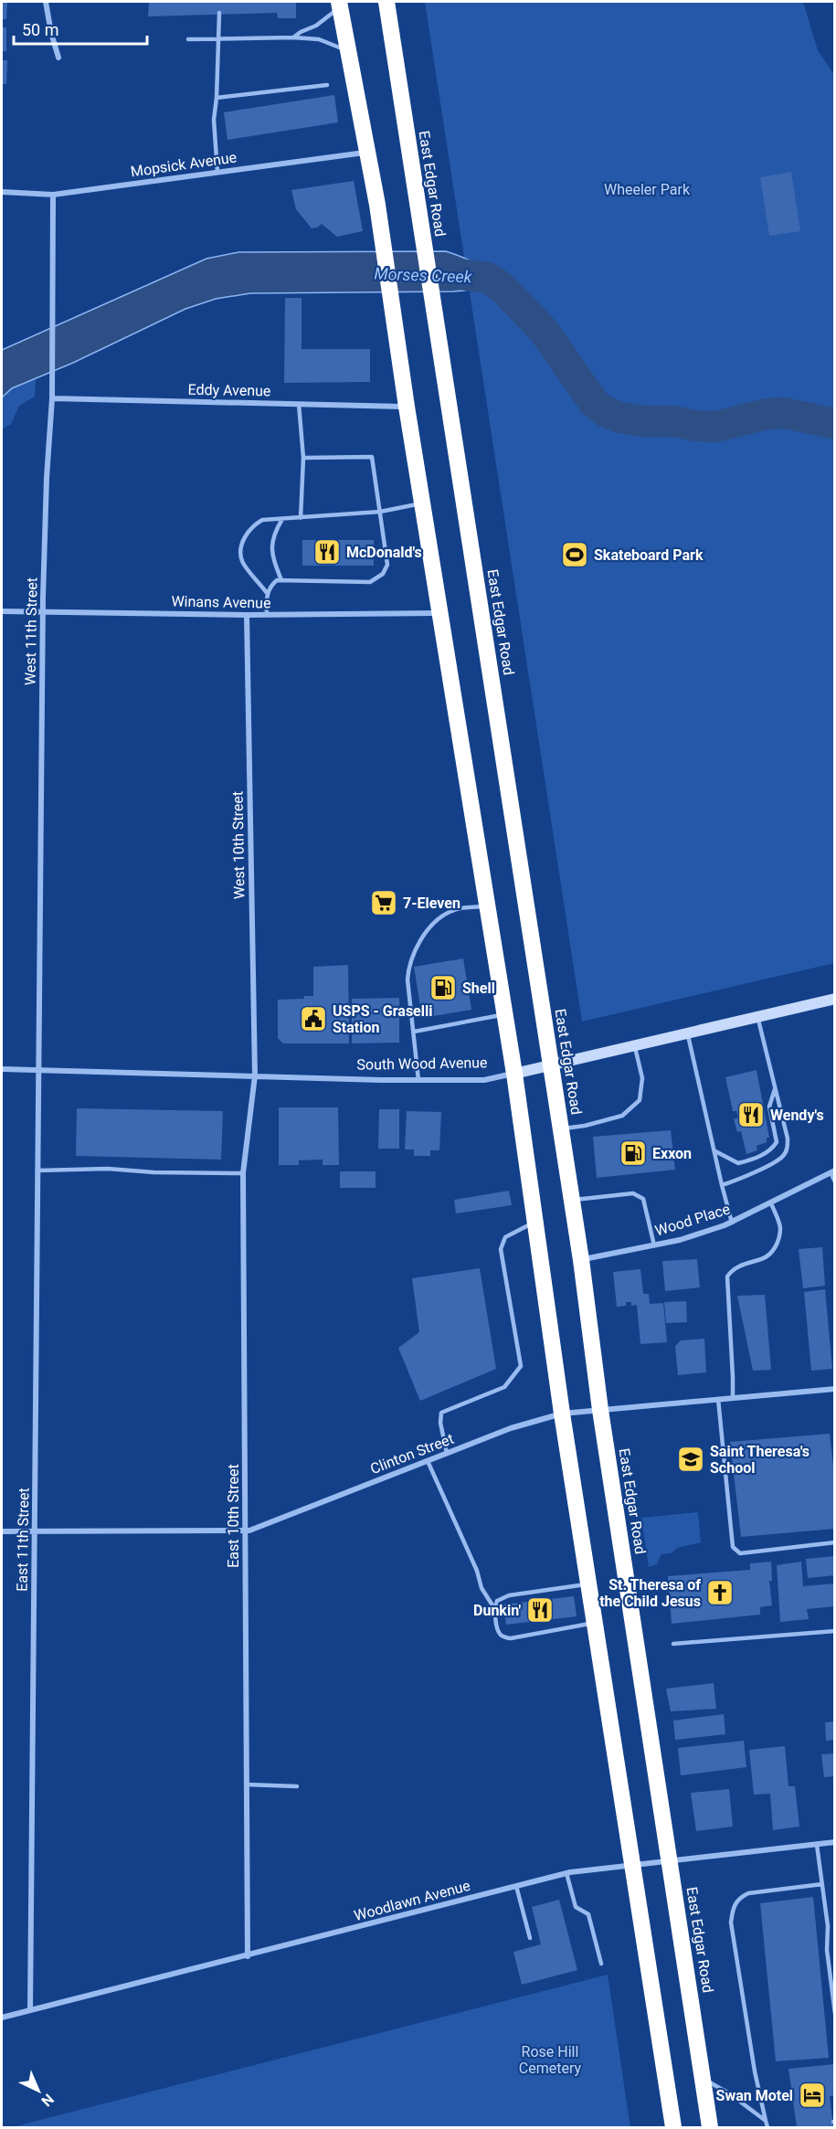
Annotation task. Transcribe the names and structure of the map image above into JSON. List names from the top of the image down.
{
  "streets": {
    "highway": ["East Edgar Road"],
    "main road": ["South Wood Avenue"],
    "street": [
      "Mopsick Avenue",
      "Eddy Avenue",
      "Winans Avenue",
      "West 11th Street",
      "West 10th Street",
      "Wood Place",
      "Clinton Street",
      "East 10th Street",
      "East 11th Street",
      "Woodlawn Avenue"
    ]
  },
  "crossings": [
    ["Mopsick Avenue", "West 11th Street"],
    ["East Edgar Road", "South Wood Avenue"],
    ["East Edgar Road", "Wood Place"],
    ["East Edgar Road", "Clinton Street"],
    ["East Edgar Road", "Woodlawn Avenue"],
    ["Eddy Avenue", "West 11th Street"],
    ["Winans Avenue", "West 11th Street"],
    ["Winans Avenue", "West 10th Street"],
    ["West 11th Street", "South Wood Avenue"],
    ["West 11th Street", "East 11th Street"],
    ["West 10th Street", "South Wood Avenue"],
    ["West 10th Street", "East 10th Street"],
    ["South Wood Avenue", "East 10th Street"],
    ["South Wood Avenue", "East 11th Street"],
    ["Clinton Street", "East 10th Street"],
    ["Clinton Street", "East 11th Street"],
    ["East 10th Street", "Woodlawn Avenue"],
    ["East 11th Street", "Woodlawn Avenue"]
  ],
  "water": ["Morses Creek"],
  "parks": ["Wheeler Park", "Rose Hill Cemetery"],
  "places": {
    "restaurant": ["McDonald's", "Wendy's", "Dunkin'"],
    "sports": ["Skateboard Park"],
    "supermarket": ["7-Eleven"],
    "fuel station": ["Shell", "Exxon"],
    "public building": ["USPS - Graselli Station"],
    "school or university": ["Saint Theresa's School"],
    "church": ["St. Theresa of the Child Jesus"],
    "hotel": ["Swan Motel"]
  },
  "scale_bar": "50 m",
  "north": "bottom right"
}
